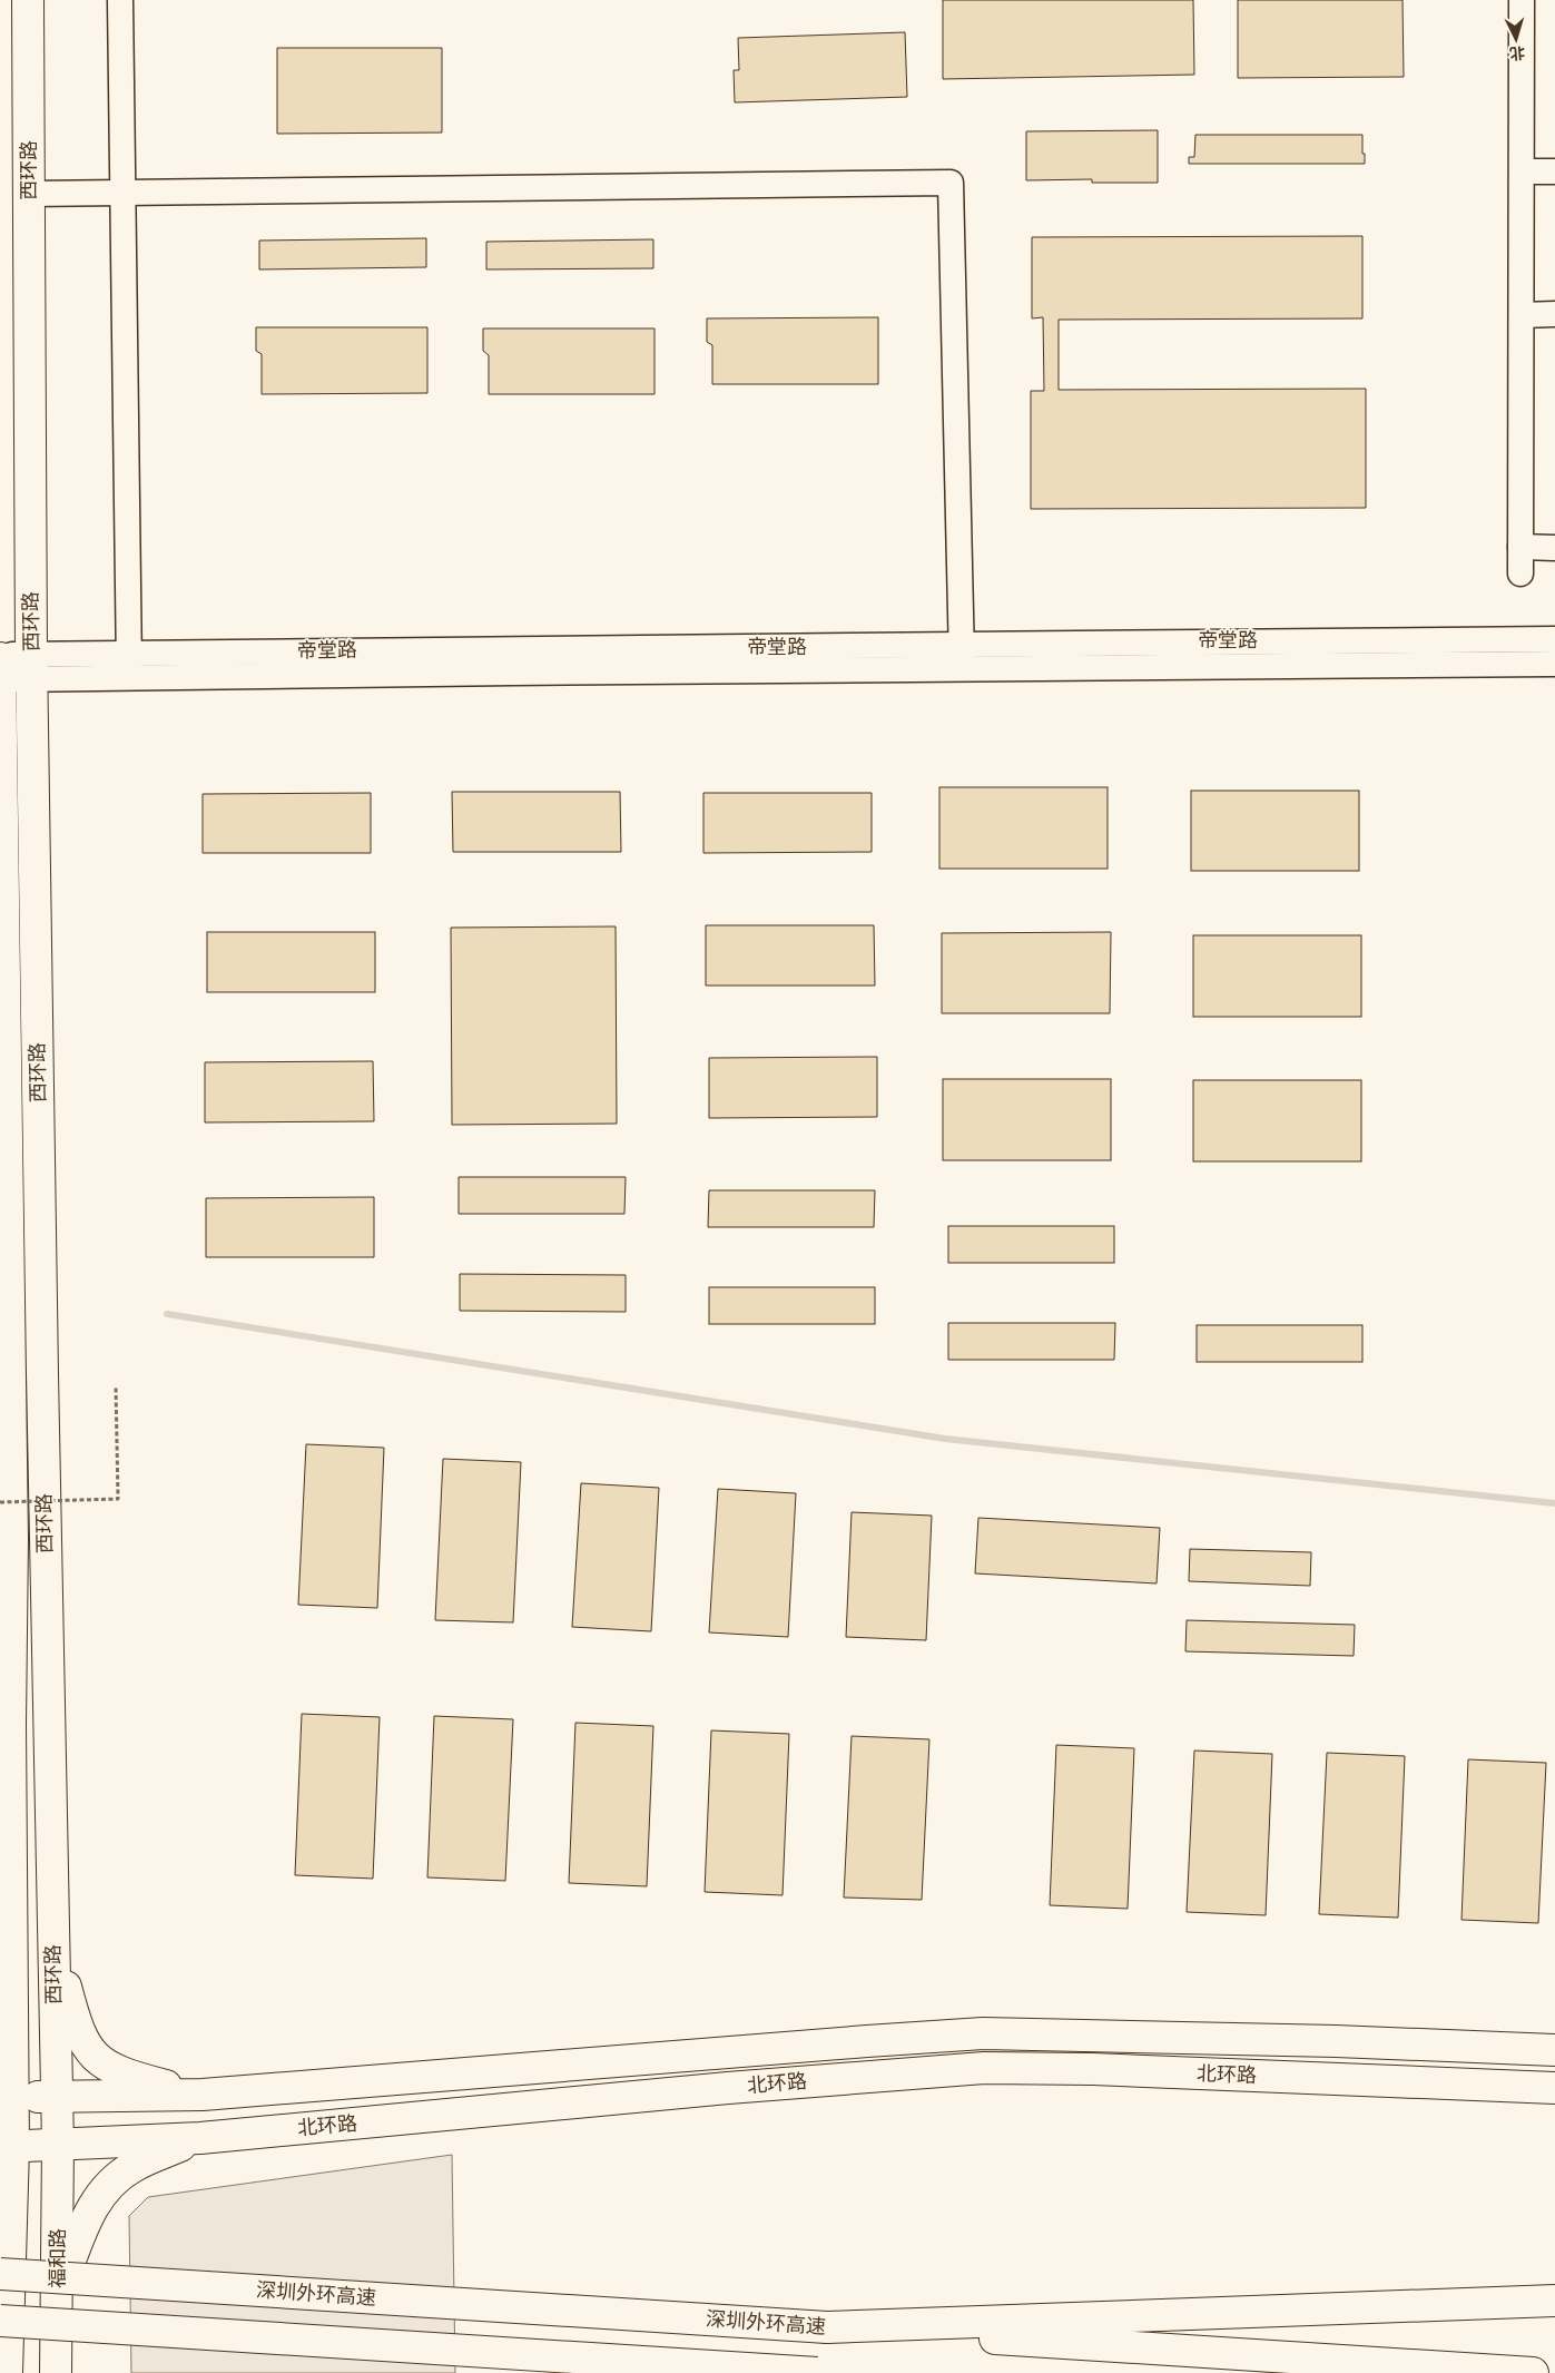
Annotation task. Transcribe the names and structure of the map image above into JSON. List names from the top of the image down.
{
  "streets": {
    "main road": [
      "西环路",
      "北环路",
      "福和路",
      "深圳外环高速"
    ],
    "street": ["帝堂路"]
  },
  "crossings": [
    ["西环路", "帝堂路"],
    ["西环路", "北环路"],
    ["西环路", "福和路"],
    ["北环路", "福和路"]
  ],
  "north": "bottom"
}
